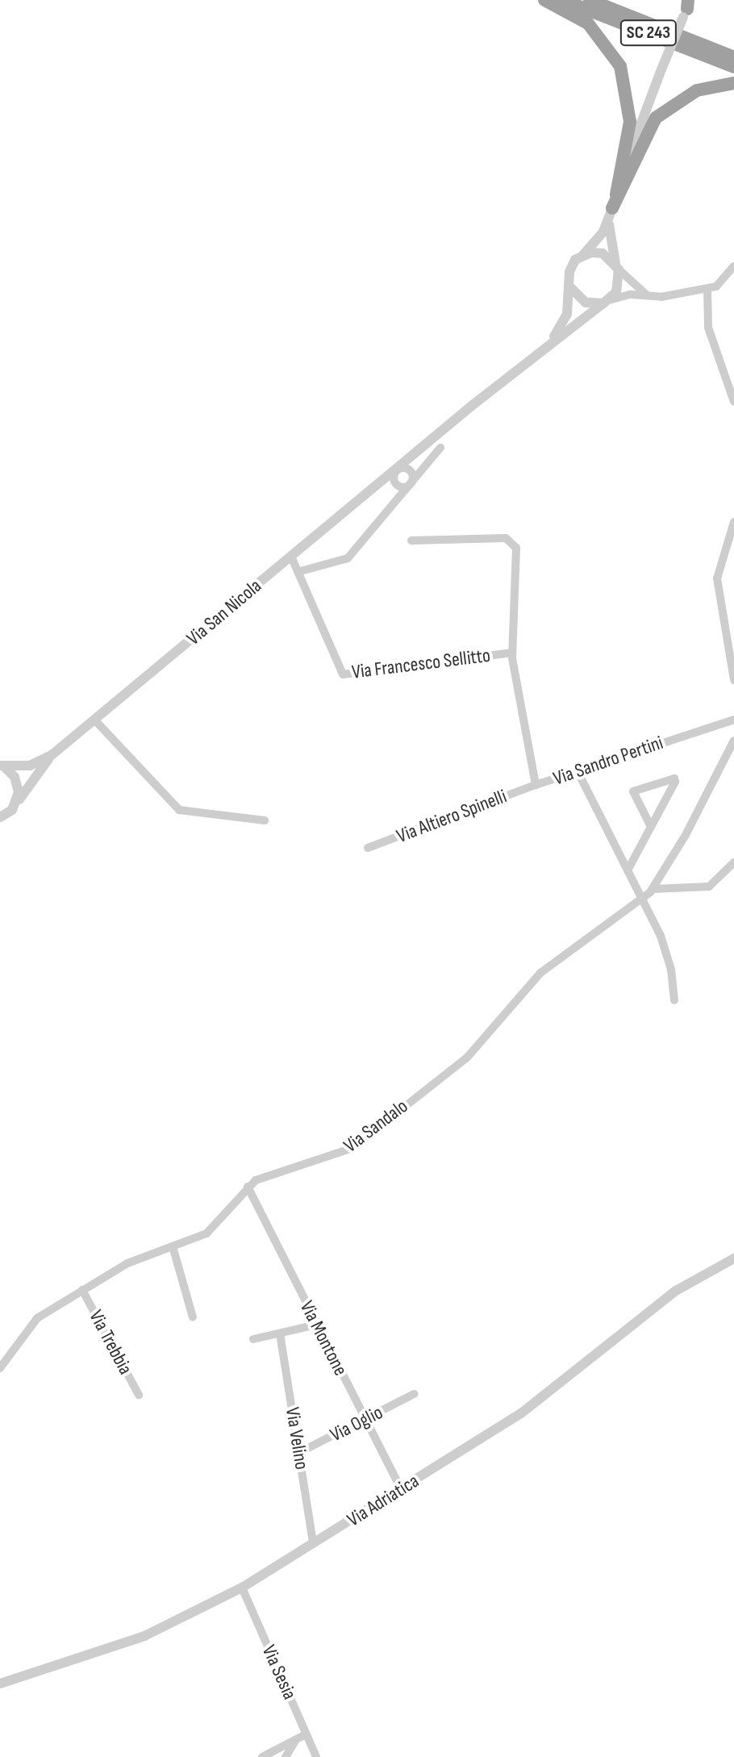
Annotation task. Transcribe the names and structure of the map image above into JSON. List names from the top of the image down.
{
  "streets": {
    "highway": ["SC 243"],
    "street": [
      "Via San Nicola",
      "Via Francesco Sellitto",
      "Via Sandro Pertini",
      "Via Altiero Spinelli",
      "Via Sandalo",
      "Via Montone",
      "Via Trebbia",
      "Via Oglio",
      "Via Velino",
      "Via Adriatica",
      "Via Sesia"
    ]
  },
  "crossings": [
    ["Via San Nicola", "Via Francesco Sellitto"],
    ["Via Francesco Sellitto", "Via Sandro Pertini"],
    ["Via Sandro Pertini", "Via Altiero Spinelli"],
    ["Via Sandalo", "Via Montone"],
    ["Via Sandalo", "Via Trebbia"],
    ["Via Montone", "Via Oglio"],
    ["Via Montone", "Via Adriatica"],
    ["Via Oglio", "Via Velino"],
    ["Via Velino", "Via Adriatica"],
    ["Via Adriatica", "Via Sesia"]
  ]
}
